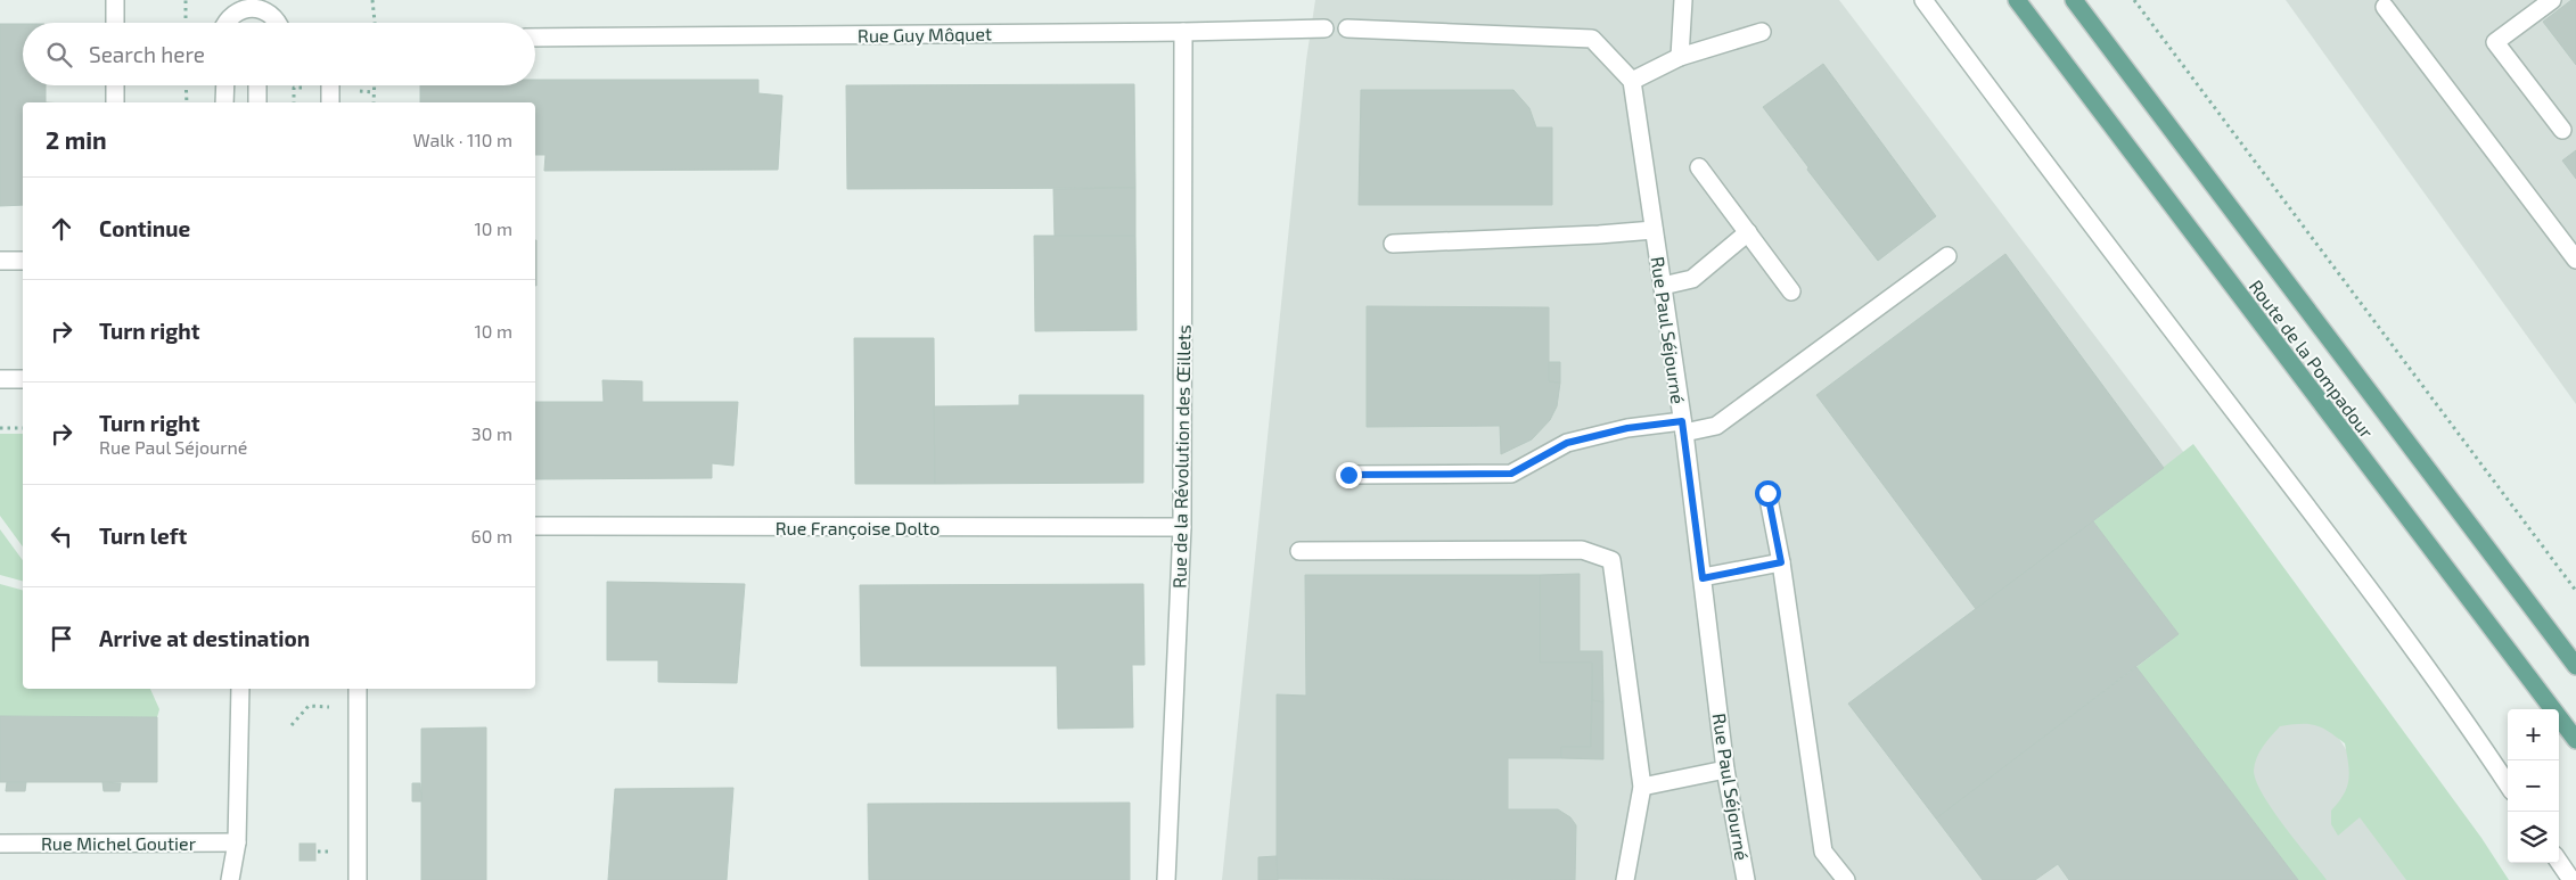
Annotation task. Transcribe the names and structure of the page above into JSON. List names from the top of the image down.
{
  "streets": {
    "main road": ["Route de la Pompadour"],
    "street": [
      "Rue Guy Môquet",
      "Rue Paul Séjourné",
      "Rue de la Révolution des Œillets",
      "Rue Françoise Dolto",
      "Rue Michel Goutier"
    ]
  },
  "crossings": [
    ["Rue Guy Môquet", "Rue de la Révolution des Œillets"],
    ["Rue de la Révolution des Œillets", "Rue Françoise Dolto"]
  ],
  "page": {
    "search": "Search here",
    "heading": ["2 min", "Walk · 110 m"],
    "list": [
      ["Continue", "10 m"],
      ["Turn right", "10 m"],
      ["Turn right", "Rue Paul Séjourné", "30 m"],
      ["Turn left", "60 m"],
      "Arrive at destination"
    ],
    "map_buttons": ["+", "−"]
  }
}
